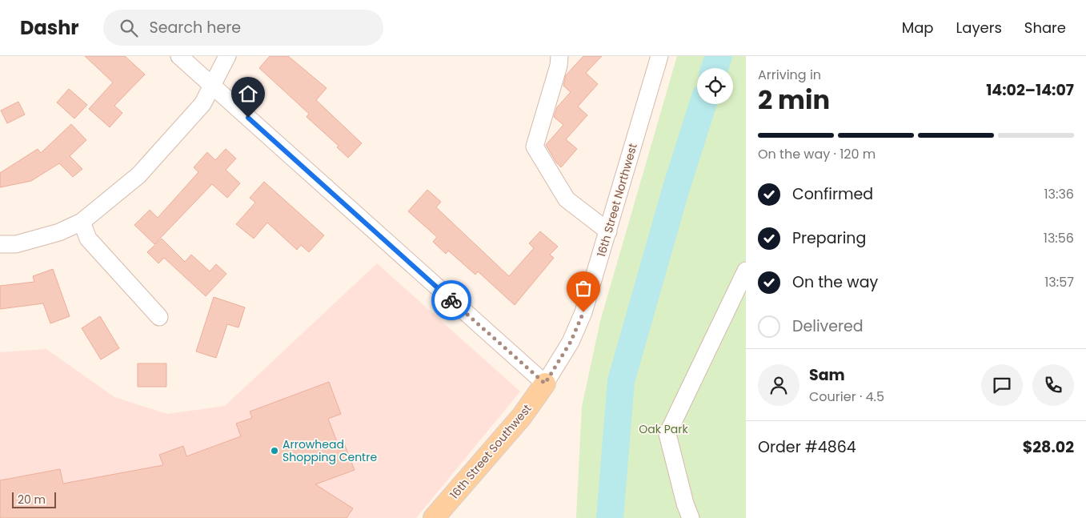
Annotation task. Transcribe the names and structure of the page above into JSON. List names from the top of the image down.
{
  "streets": {
    "main road": ["16th Street Southwest"],
    "street": ["16th Street Northwest"]
  },
  "crossings": [
    ["16th Street Northwest", "16th Street Southwest"]
  ],
  "parks": ["Oak Park"],
  "places": ["Arrowhead Shopping Centre"],
  "scale_bar": "20 m",
  "page": {
    "header": "Dashr",
    "search": "Search here",
    "nav": ["Map", "Layers", "Share"],
    "heading": ["2 min", "Arriving in", "14:02–14:07"],
    "panel": [
      "Sam",
      "Courier · 4.5",
      "Order #4864",
      "$28.02"
    ],
    "bar": "On the way · 120 m",
    "list": [
      ["Confirmed", "13:36"],
      ["Preparing", "13:56"],
      ["On the way", "13:57"],
      "Delivered"
    ],
    "scale": "20 m"
  }
}
